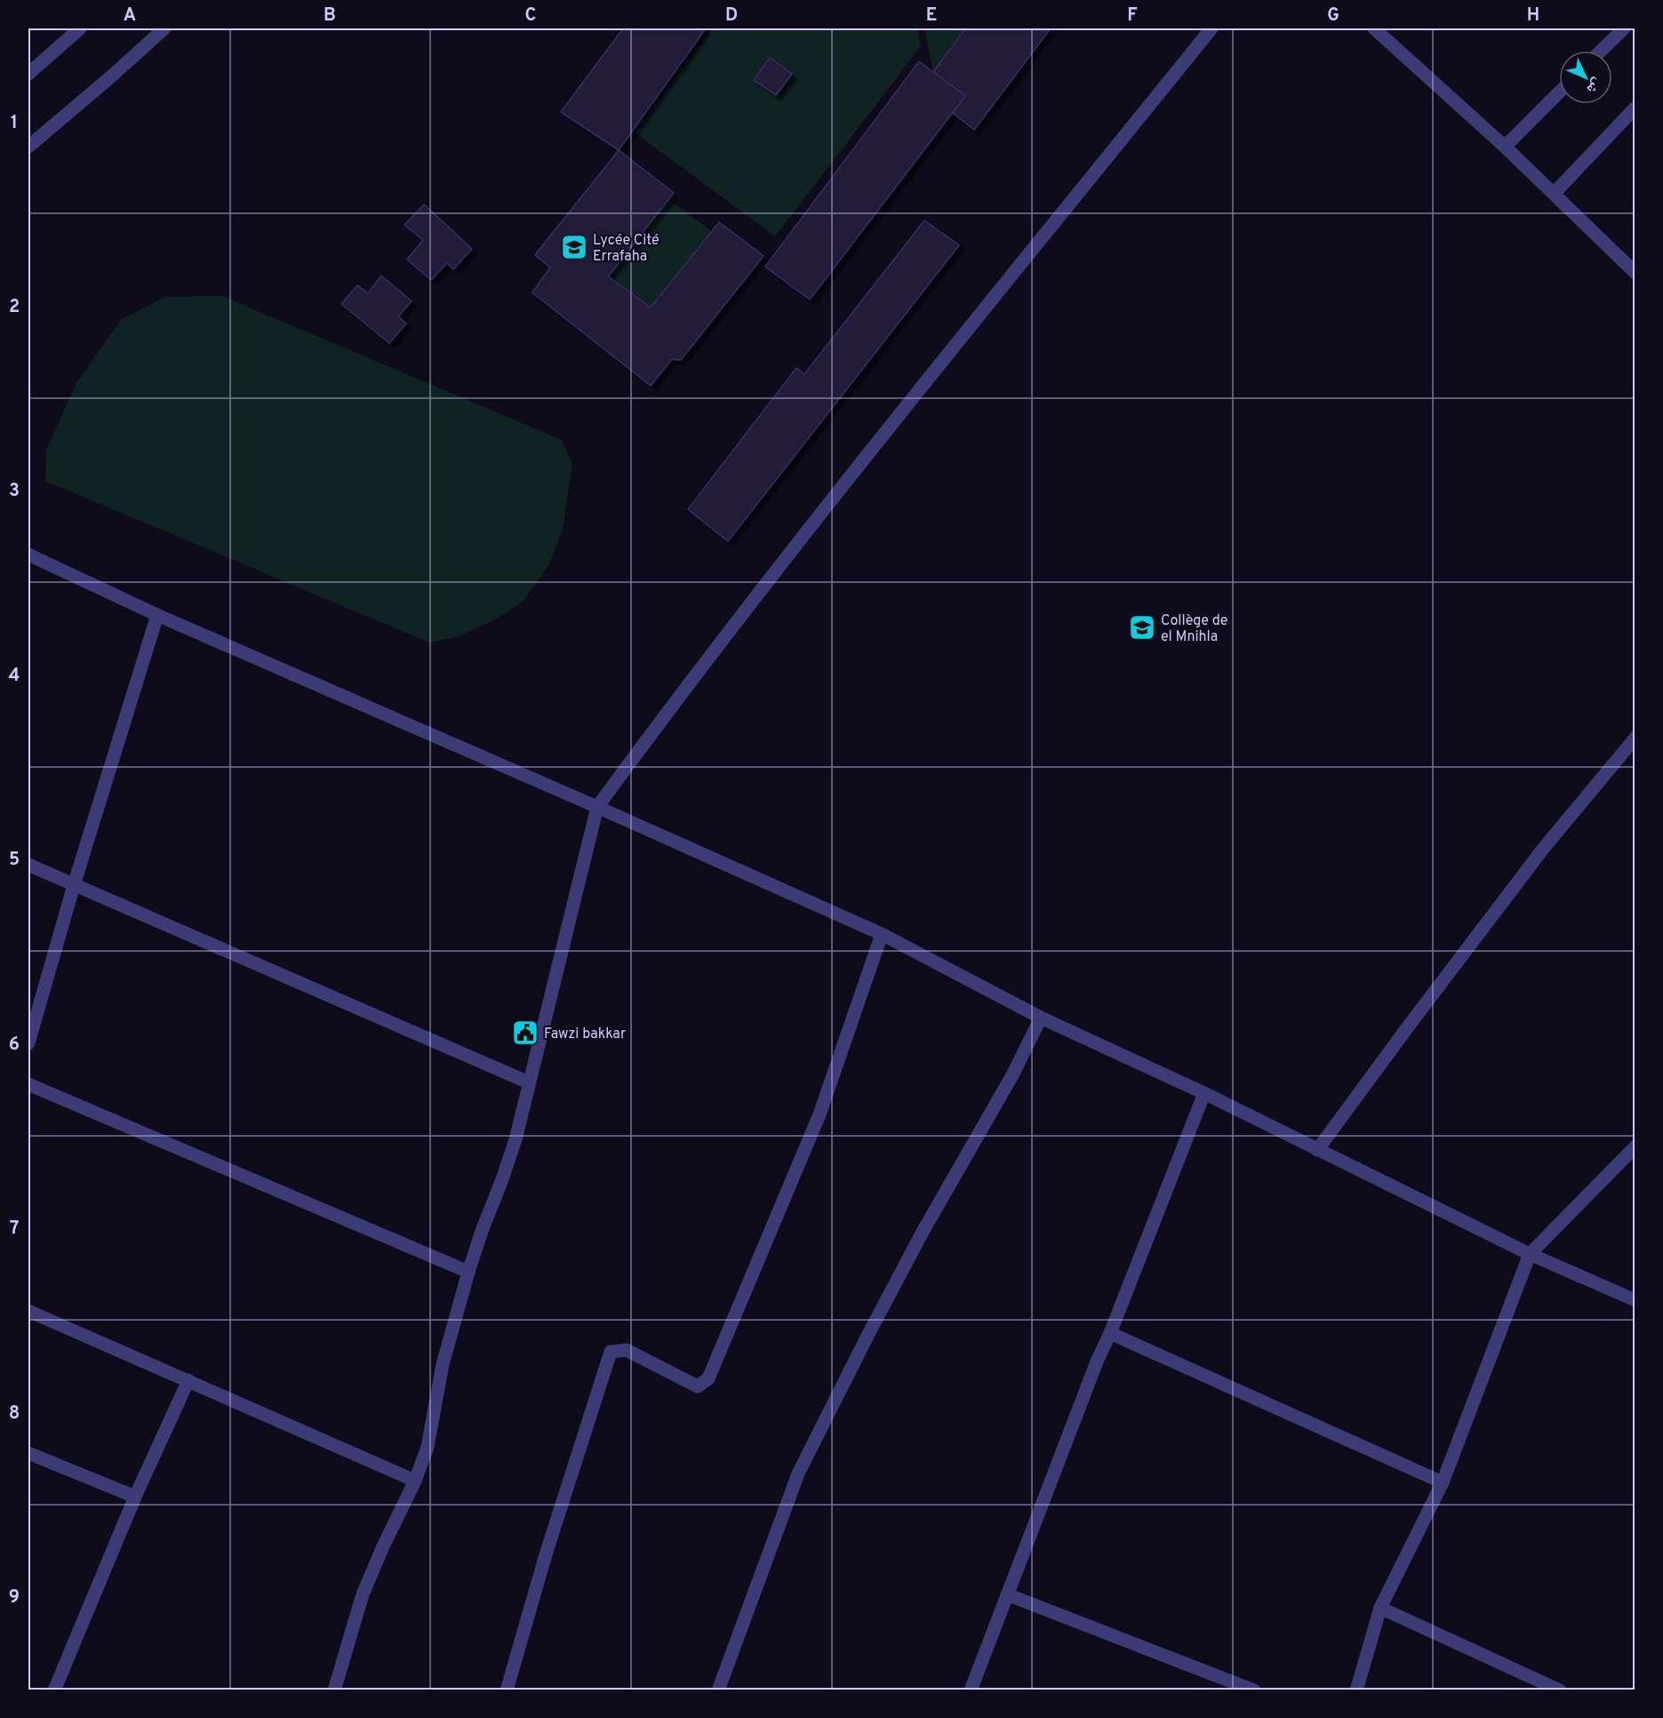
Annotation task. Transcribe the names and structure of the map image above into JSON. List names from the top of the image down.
{
  "places": {
    "school or university": ["Lycée Cité Errafaha", "Collège de el Mnihla"],
    "public building": ["Fawzi bakkar"]
  },
  "north": "bottom right",
  "grid": {
    "columns": [
      "A",
      "B",
      "C",
      "D",
      "E",
      "F",
      "G",
      "H"
    ],
    "rows": [
      "1",
      "2",
      "3",
      "4",
      "5",
      "6",
      "7",
      "8",
      "9"
    ]
  }
}
